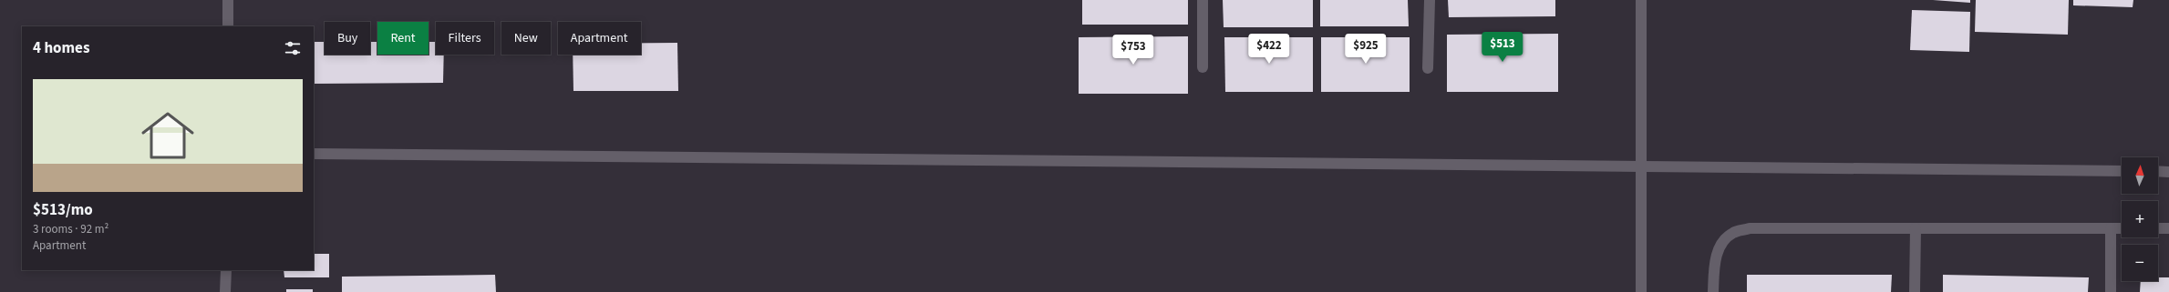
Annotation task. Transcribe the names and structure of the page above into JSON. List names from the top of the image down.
{
  "north": "top",
  "page": {
    "chip": [
      "Buy",
      "Rent",
      "Filters",
      "New",
      "Apartment"
    ],
    "heading": "4 homes",
    "price": [
      "$513",
      "$422",
      "$925",
      "$753"
    ],
    "list": [
      {
        "name": "$513/mo",
        "note": "3 rooms · 92 m² · Apartment"
      }
    ],
    "map_buttons": ["+", "−"]
  }
}
